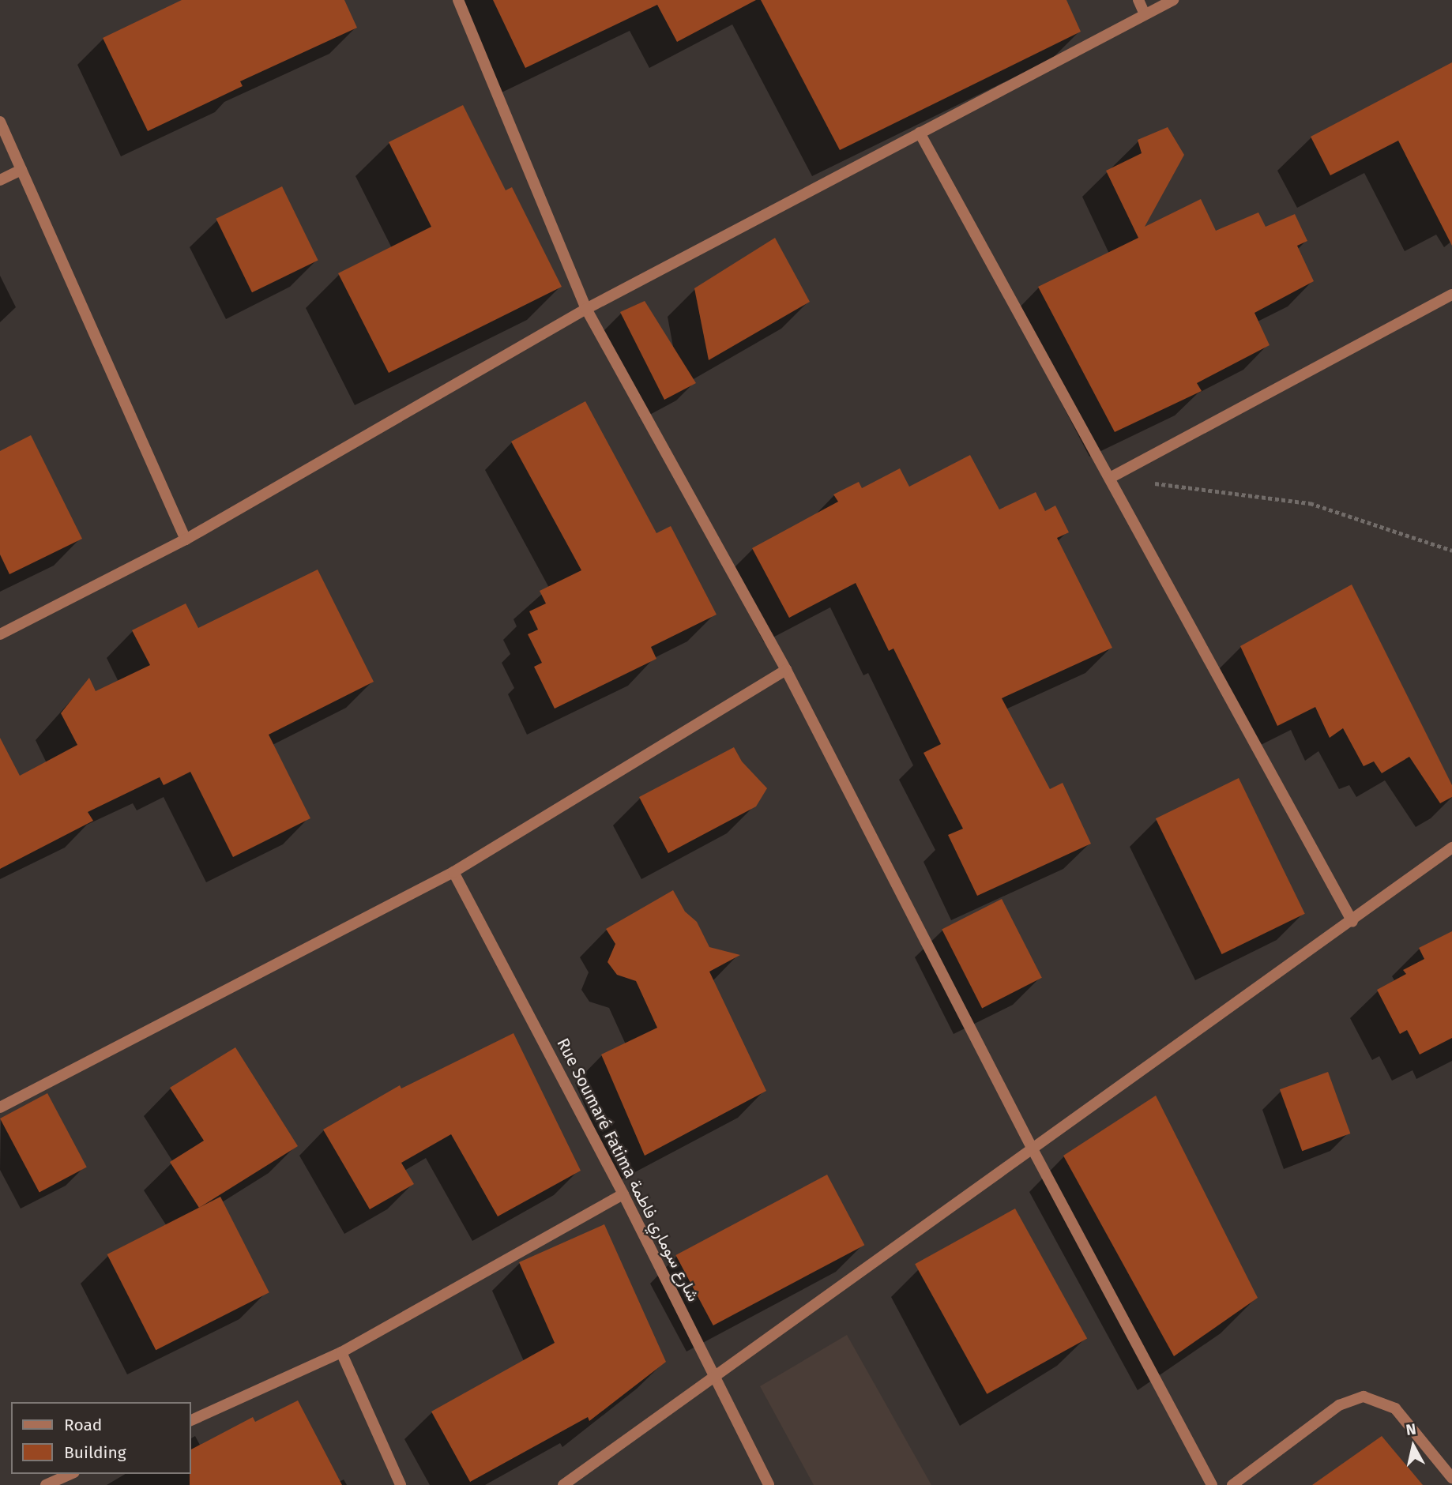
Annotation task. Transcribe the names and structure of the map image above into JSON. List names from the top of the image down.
{
  "streets": {
    "street": ["Rue Soumaré Fatima شارع سوماري فاطمة"]
  },
  "legend": ["Road", "Building"],
  "north": "top"
}
